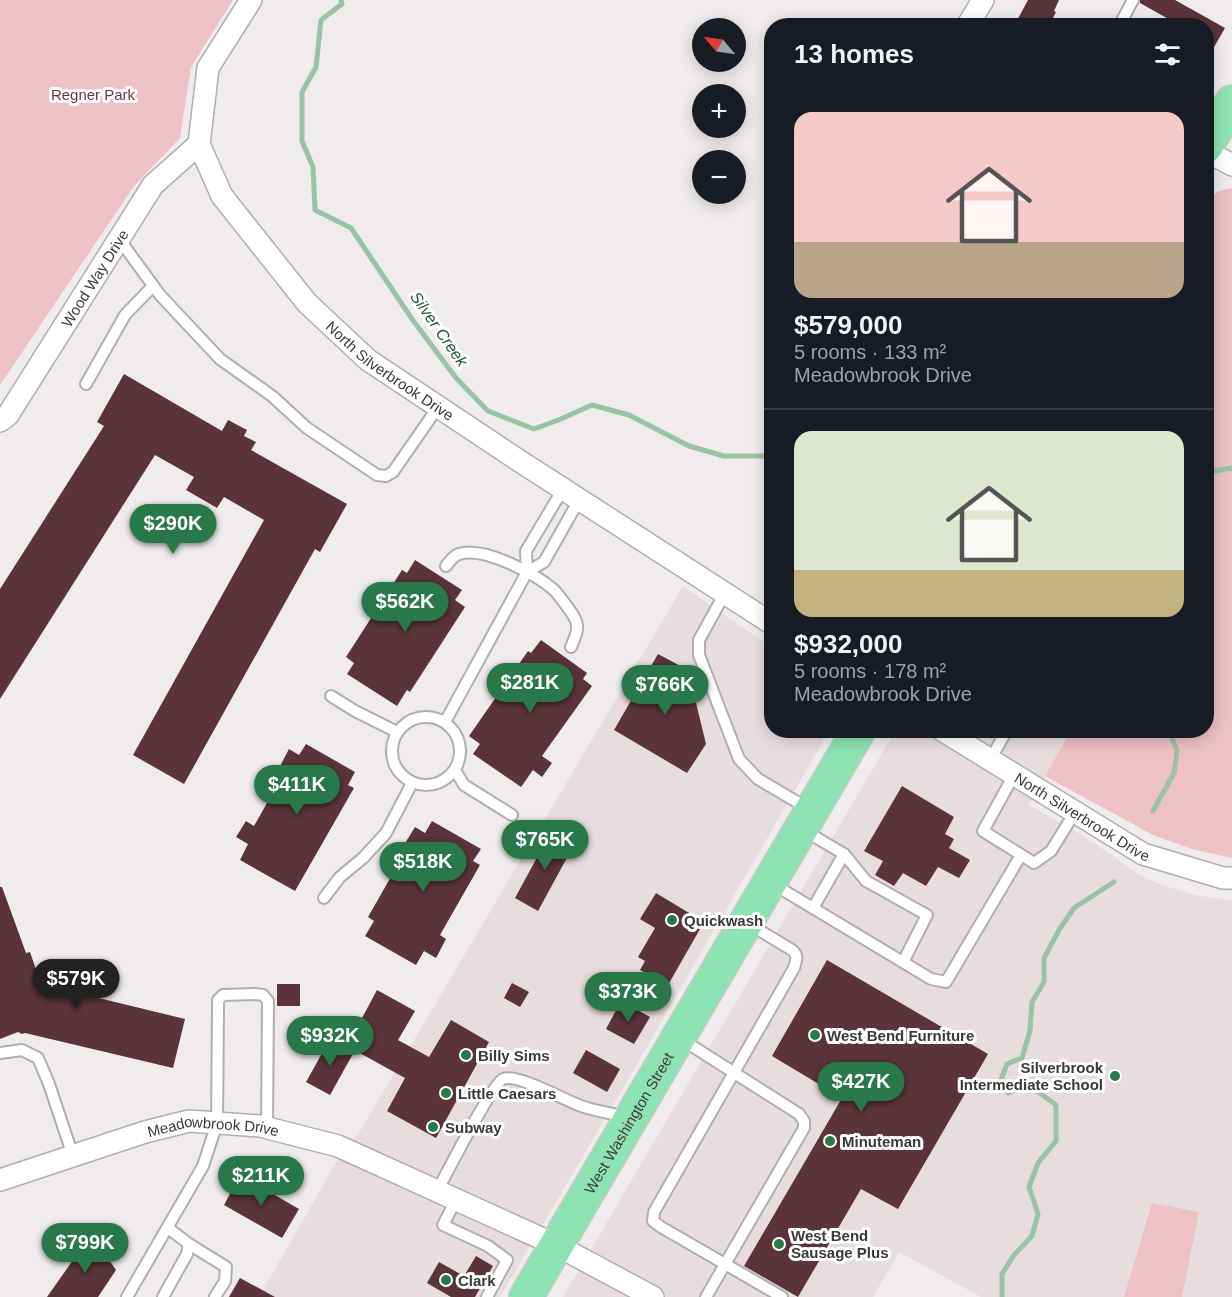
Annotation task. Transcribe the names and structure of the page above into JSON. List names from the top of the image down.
{
  "streets": {
    "main road": ["West Washington Street"],
    "street": ["Wood Way Drive", "North Silverbrook Drive", "Meadowbrook Drive"]
  },
  "crossings": [
    ["Wood Way Drive", "North Silverbrook Drive"],
    ["West Washington Street", "Meadowbrook Drive"]
  ],
  "water": ["Silver Creek"],
  "parks": ["Regner Park"],
  "places": [
    "Quickwash",
    "West Bend Furniture",
    "Billy Sims",
    "Silverbrook Intermediate School",
    "Little Caesars",
    "Subway",
    "Minuteman",
    "West Bend Sausage Plus",
    "Clark"
  ],
  "north": "top left",
  "page": {
    "map_buttons": ["+", "−"],
    "heading": "13 homes",
    "list": [
      {
        "name": "$579,000",
        "note": "5 rooms · 133 m² · Meadowbrook Drive"
      },
      {
        "name": "$932,000",
        "note": "5 rooms · 178 m² · Meadowbrook Drive"
      }
    ],
    "price": [
      "$290K",
      "$562K",
      "$281K",
      "$766K",
      "$411K",
      "$765K",
      "$518K",
      "$579K",
      "$373K",
      "$932K",
      "$427K",
      "$211K",
      "$799K"
    ]
  }
}
